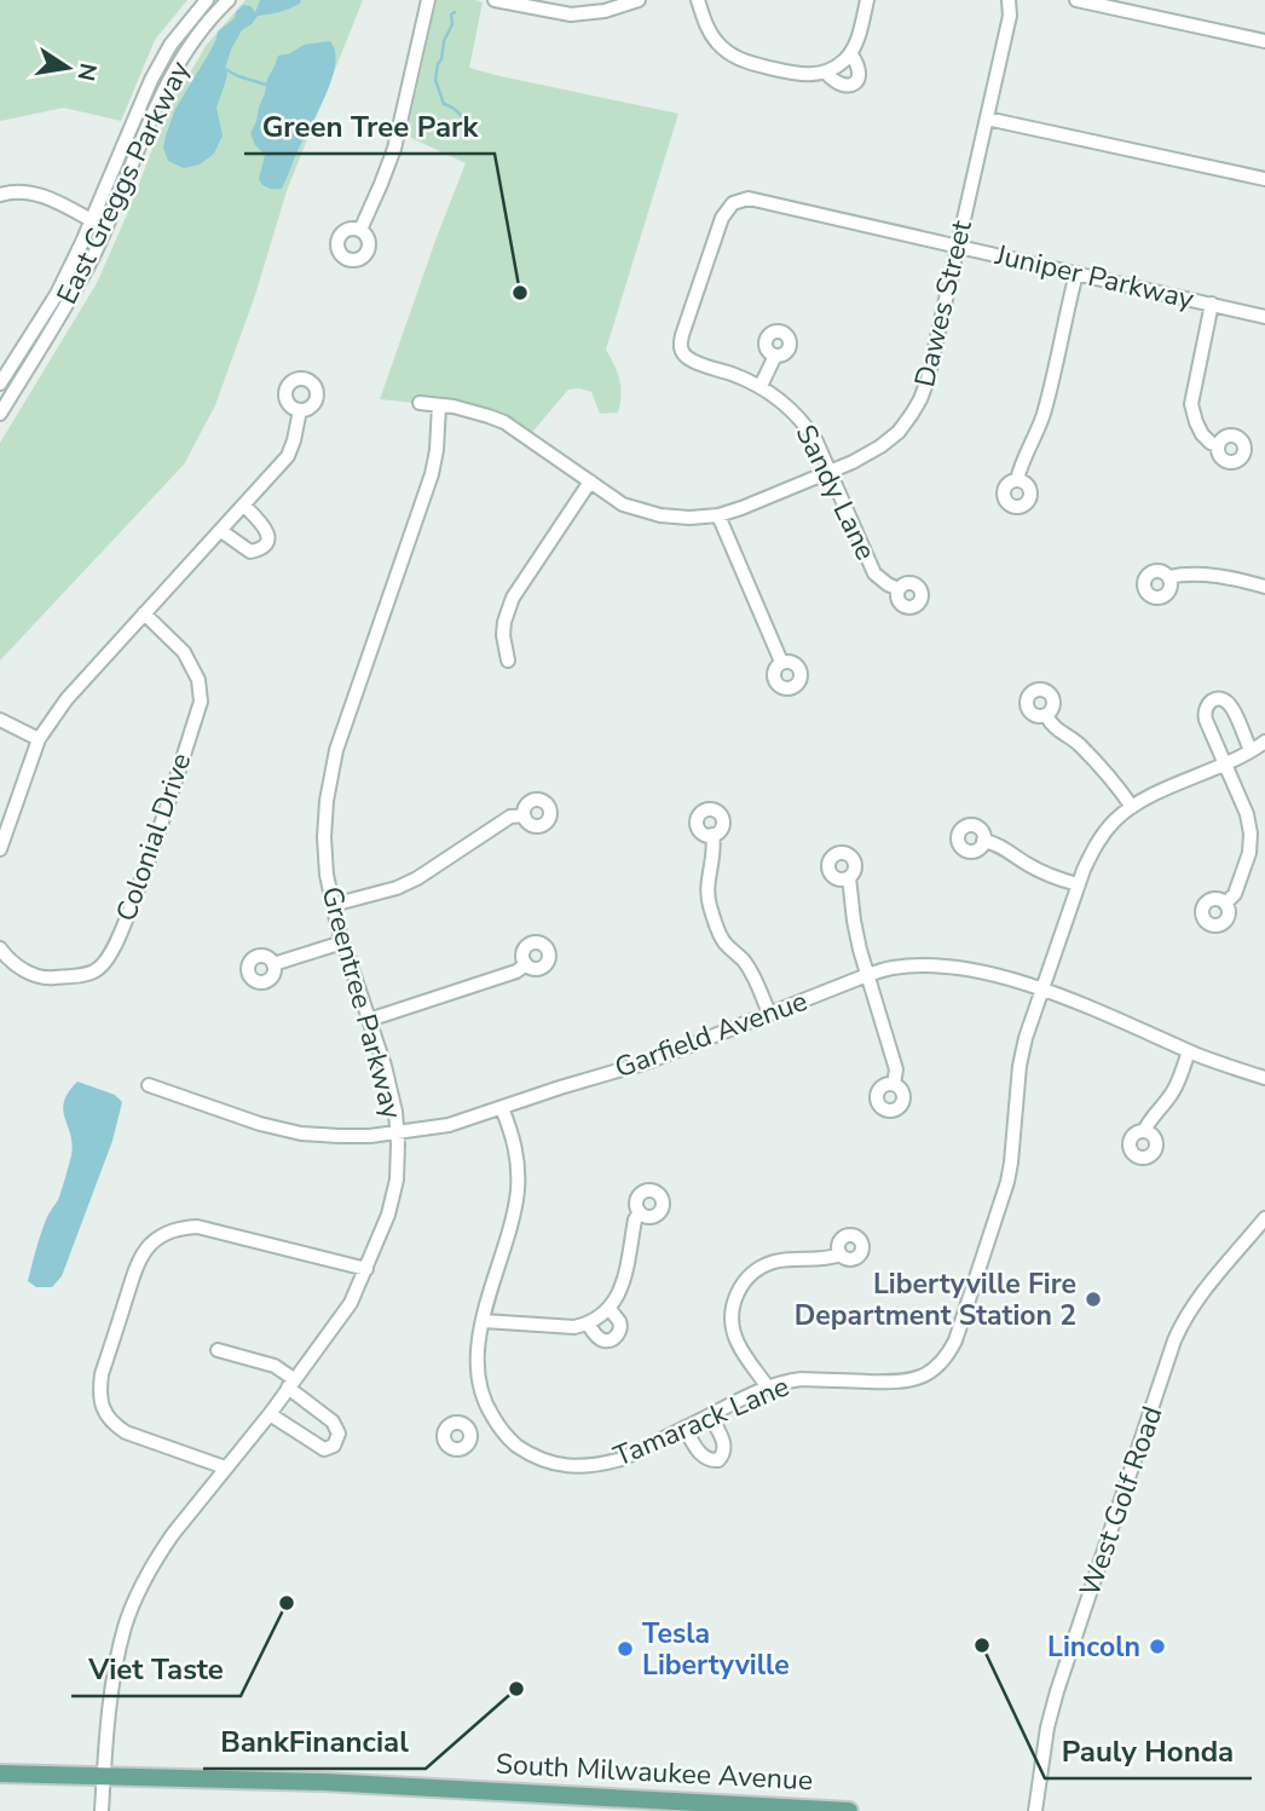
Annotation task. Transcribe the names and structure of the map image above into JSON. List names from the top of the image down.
{
  "streets": {
    "main road": ["South Milwaukee Avenue"],
    "street": [
      "East Greggs Parkway",
      "Juniper Parkway",
      "Dawes Street",
      "Sandy Lane",
      "Colonial Drive",
      "Greentree Parkway",
      "Garfield Avenue",
      "Tamarack Lane",
      "West Golf Road"
    ]
  },
  "crossings": [
    ["Juniper Parkway", "Dawes Street"],
    ["Juniper Parkway", "Sandy Lane"],
    ["Dawes Street", "Sandy Lane"],
    ["Dawes Street", "Greentree Parkway"],
    ["Greentree Parkway", "Garfield Avenue"],
    ["Greentree Parkway", "South Milwaukee Avenue"],
    ["Garfield Avenue", "Tamarack Lane"]
  ],
  "places": [
    "Green Tree Park",
    "Libertyville Fire Department Station 2",
    "Viet Taste",
    "Pauly Honda",
    "Lincoln",
    "Tesla Libertyville",
    "BankFinancial"
  ],
  "north": "right"
}
